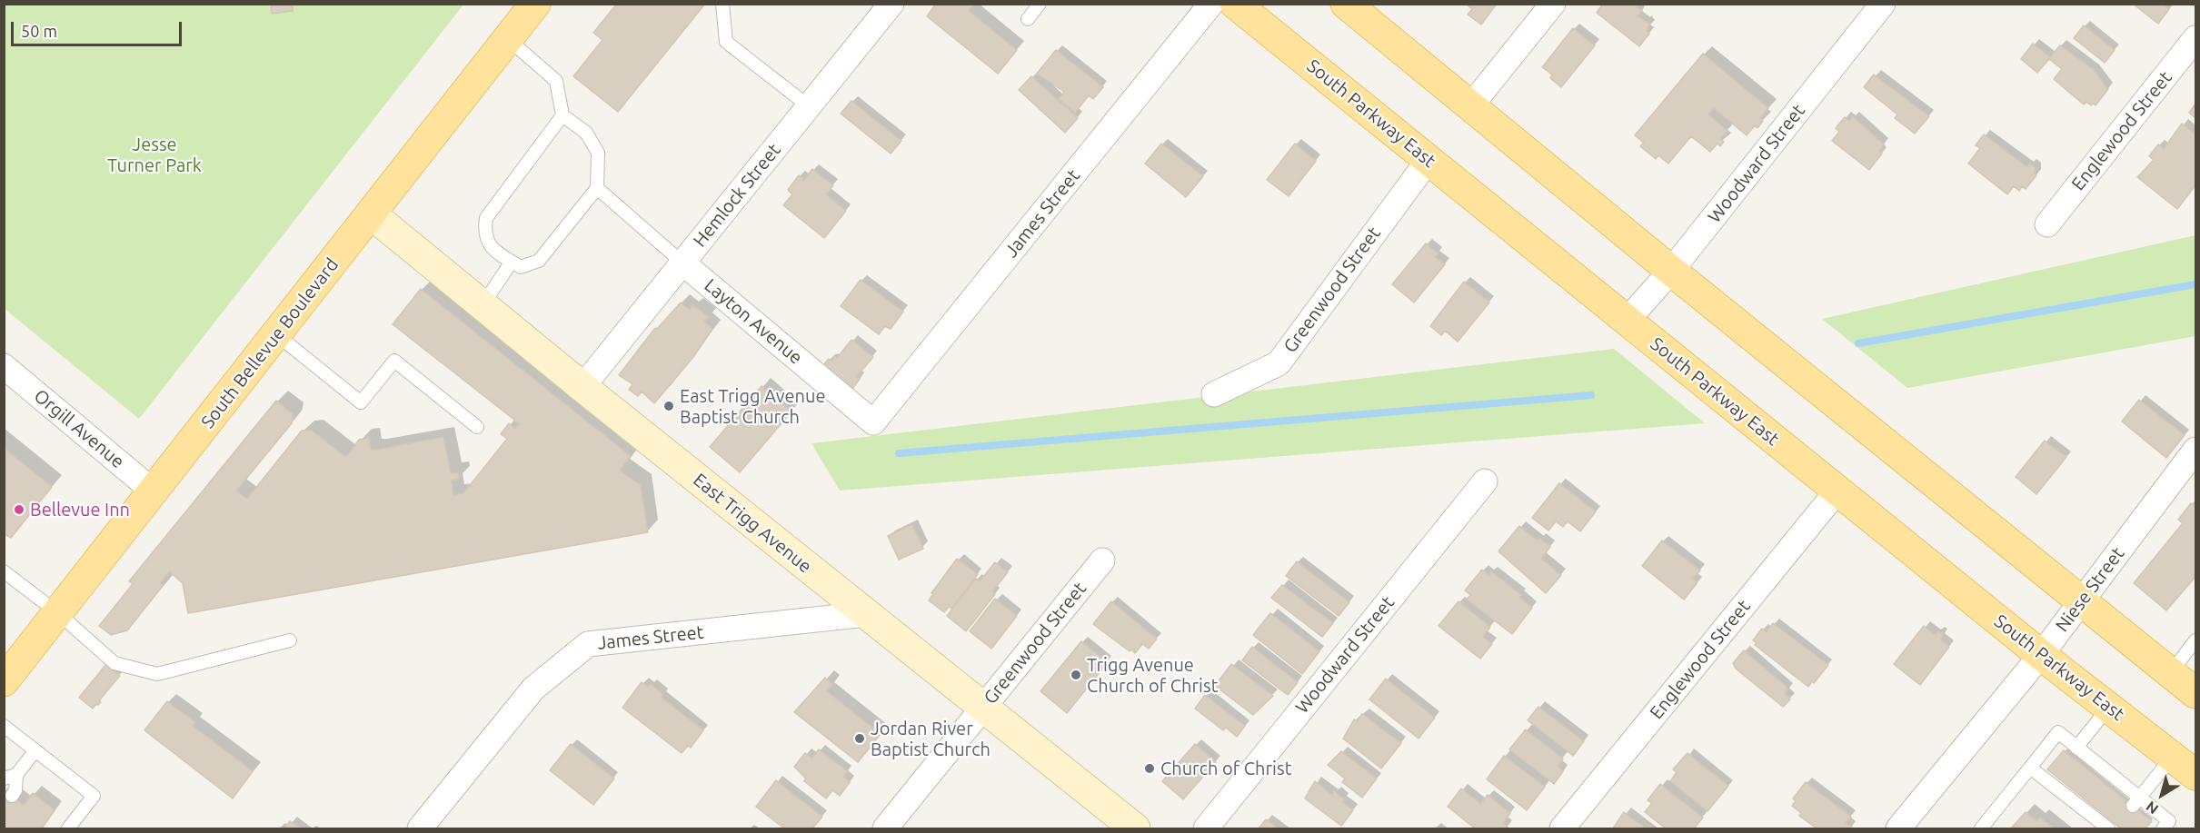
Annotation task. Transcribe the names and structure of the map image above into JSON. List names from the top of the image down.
{
  "streets": {
    "main road": ["South Parkway East", "South Bellevue Boulevard"],
    "street": [
      "Englewood Street",
      "Woodward Street",
      "Hemlock Street",
      "James Street",
      "Greenwood Street",
      "Layton Avenue",
      "Orgill Avenue",
      "East Trigg Avenue",
      "Niese Street"
    ]
  },
  "crossings": [
    ["South Parkway East", "Englewood Street"],
    ["South Parkway East", "Woodward Street"],
    ["South Parkway East", "Greenwood Street"],
    ["South Parkway East", "Niese Street"],
    ["Hemlock Street", "Layton Avenue"],
    ["Hemlock Street", "East Trigg Avenue"],
    ["James Street", "Layton Avenue"],
    ["James Street", "East Trigg Avenue"],
    ["Greenwood Street", "East Trigg Avenue"],
    ["South Bellevue Boulevard", "Orgill Avenue"],
    ["South Bellevue Boulevard", "East Trigg Avenue"]
  ],
  "parks": ["Jesse Turner Park"],
  "places": [
    "East Trigg Avenue Baptist Church",
    "Bellevue Inn",
    "Trigg Avenue Church of Christ",
    "Jordan River Baptist Church",
    "Church of Christ"
  ],
  "scale_bar": "50 m",
  "north": "bottom left"
}
